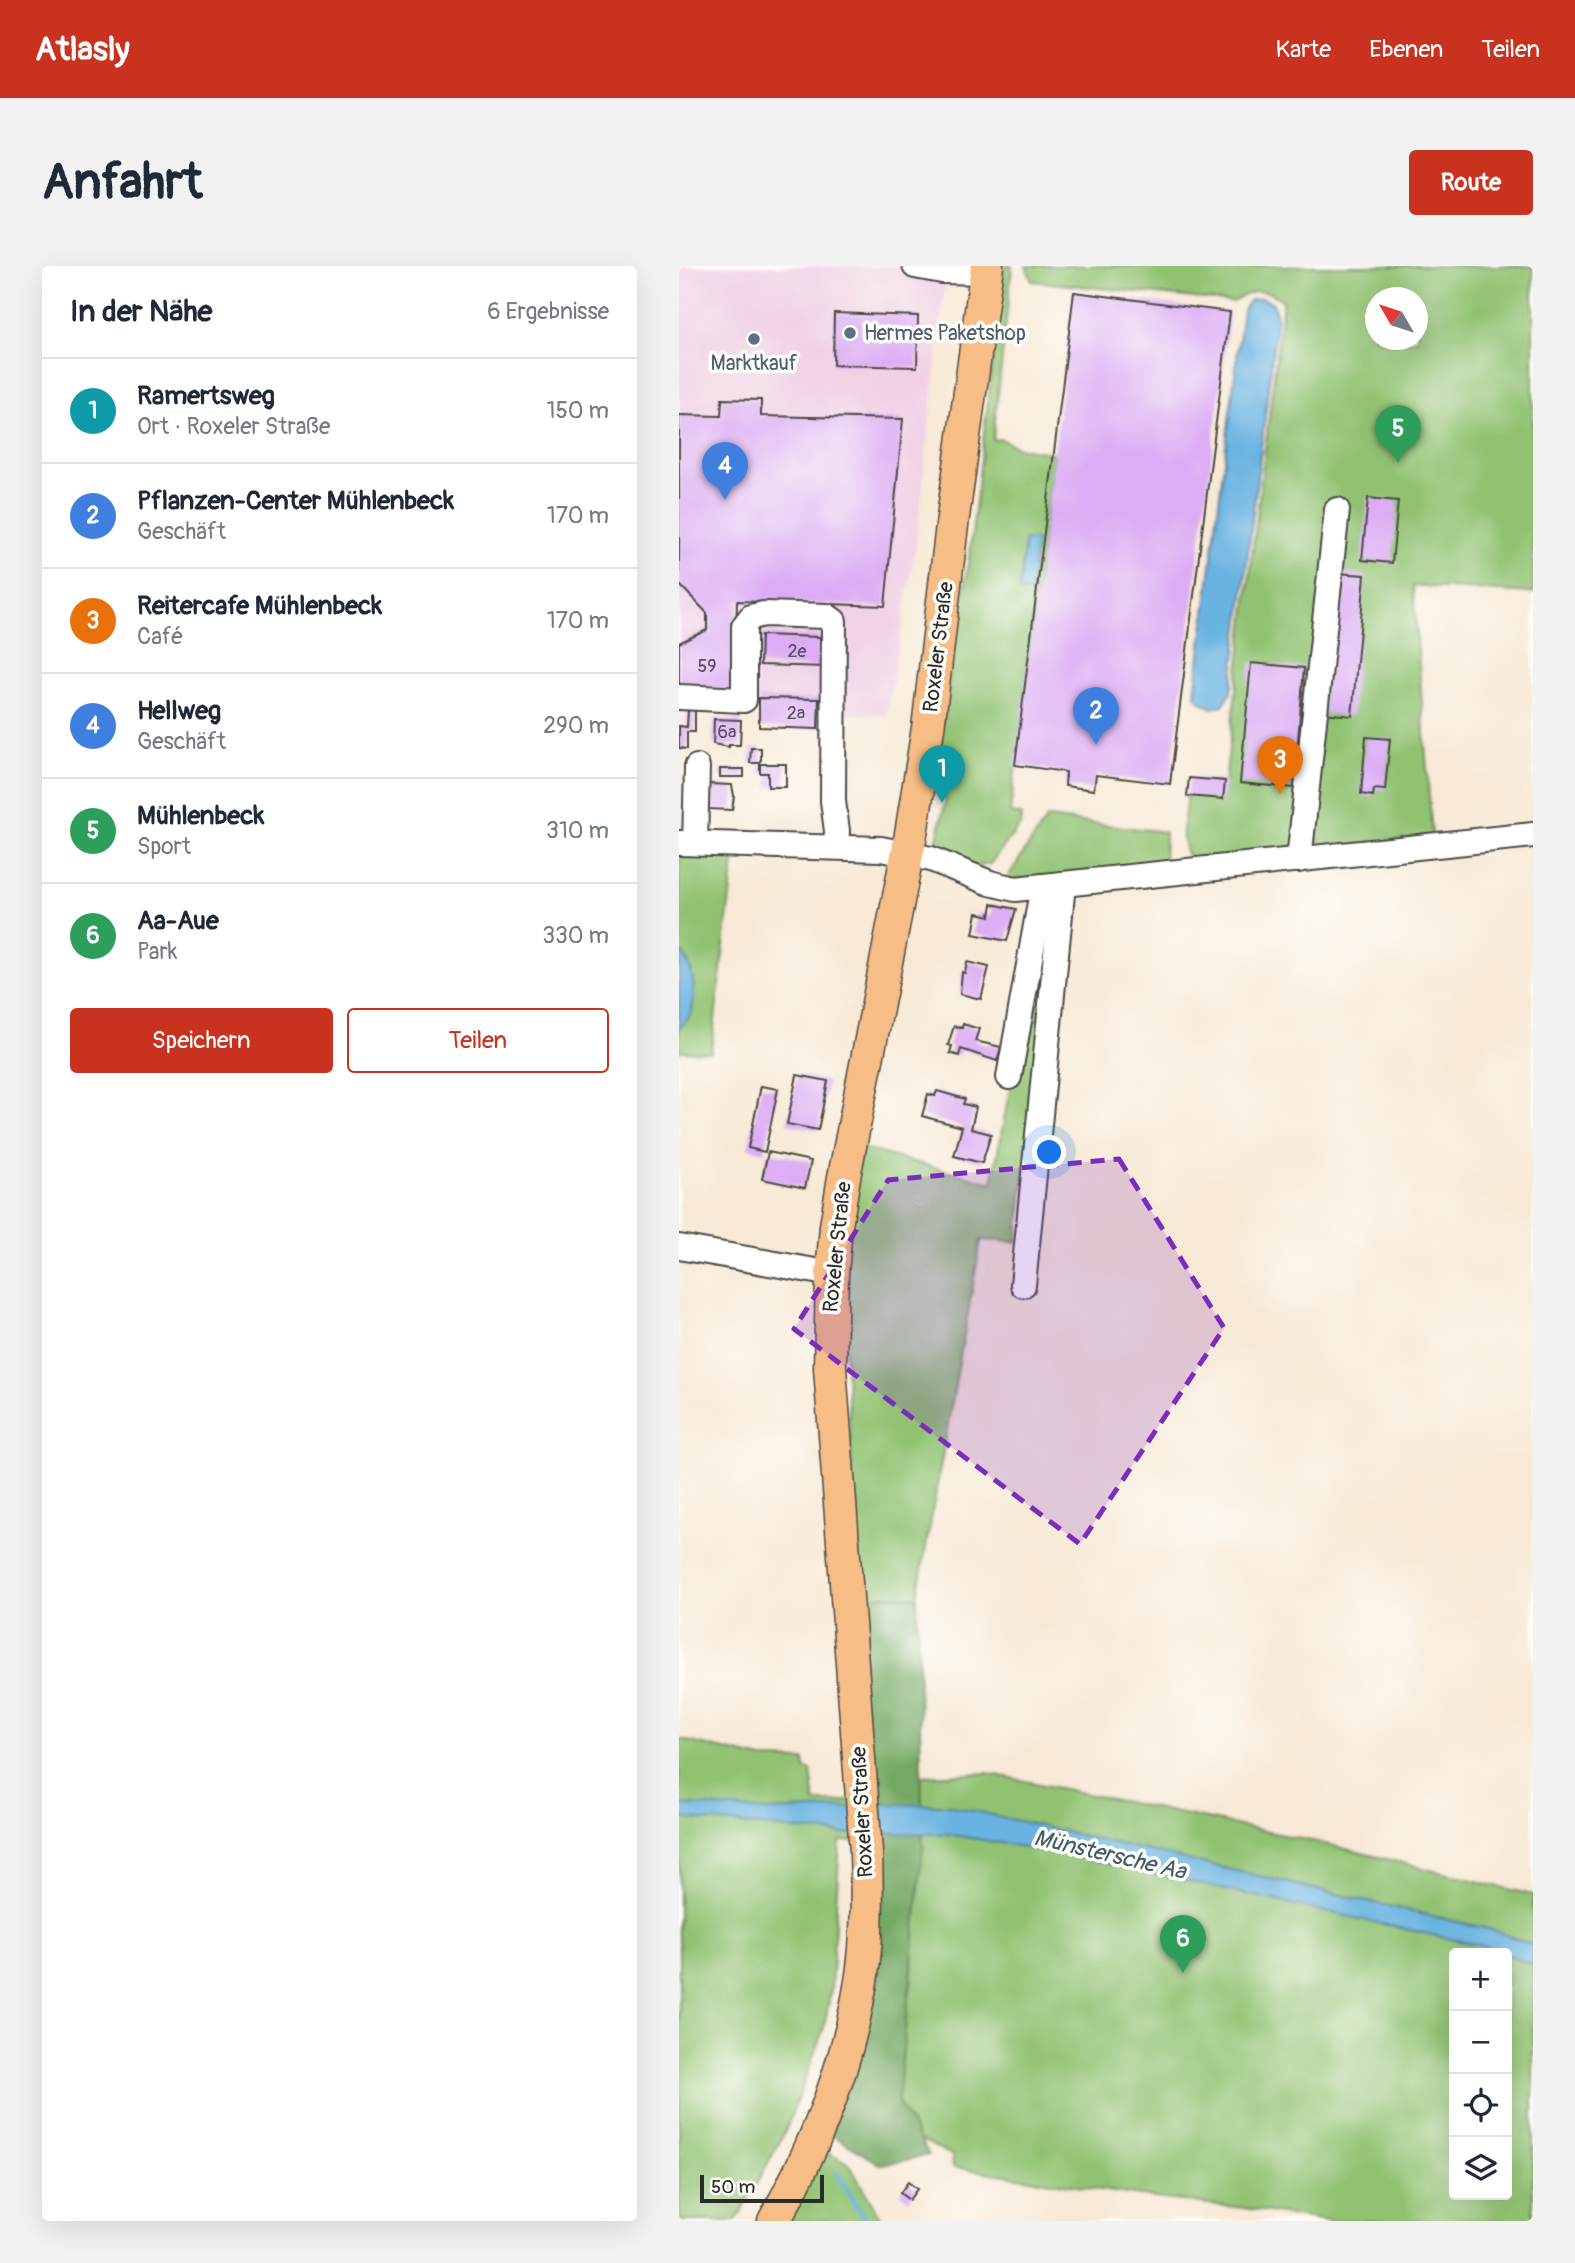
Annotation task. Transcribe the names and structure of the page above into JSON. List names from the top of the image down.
{
  "streets": {
    "main road": ["Roxeler Straße"]
  },
  "water": ["Münstersche Aa"],
  "places": ["Hermes Paketshop", "Marktkauf"],
  "house_numbers": [
    "2e",
    "59",
    "2a",
    "6a"
  ],
  "scale_bar": "50 m",
  "north": "top left",
  "page": {
    "header": "Atlasly",
    "nav": ["Karte", "Ebenen", "Teilen"],
    "buttons": [
      "Route",
      ["Speichern", "Teilen"]
    ],
    "title": "Anfahrt",
    "heading": ["In der Nähe", "6 Ergebnisse"],
    "list": [
      {
        "mark": "1",
        "name": "Ramertsweg",
        "note": "Ort · Roxeler Straße",
        "value": "150 m"
      },
      {
        "mark": "2",
        "name": "Pflanzen-Center Mühlenbeck",
        "note": "Geschäft",
        "value": "170 m"
      },
      {
        "mark": "3",
        "name": "Reitercafe Mühlenbeck",
        "note": "Café",
        "value": "170 m"
      },
      {
        "mark": "4",
        "name": "Hellweg",
        "note": "Geschäft",
        "value": "290 m"
      },
      {
        "mark": "5",
        "name": "Mühlenbeck",
        "note": "Sport",
        "value": "310 m"
      },
      {
        "mark": "6",
        "name": "Aa-Aue",
        "note": "Park",
        "value": "330 m"
      }
    ],
    "pins": [
      "5",
      "4",
      "2",
      "3",
      "1",
      "6"
    ],
    "map_buttons": ["+", "−"],
    "scale": "50 m"
  }
}
